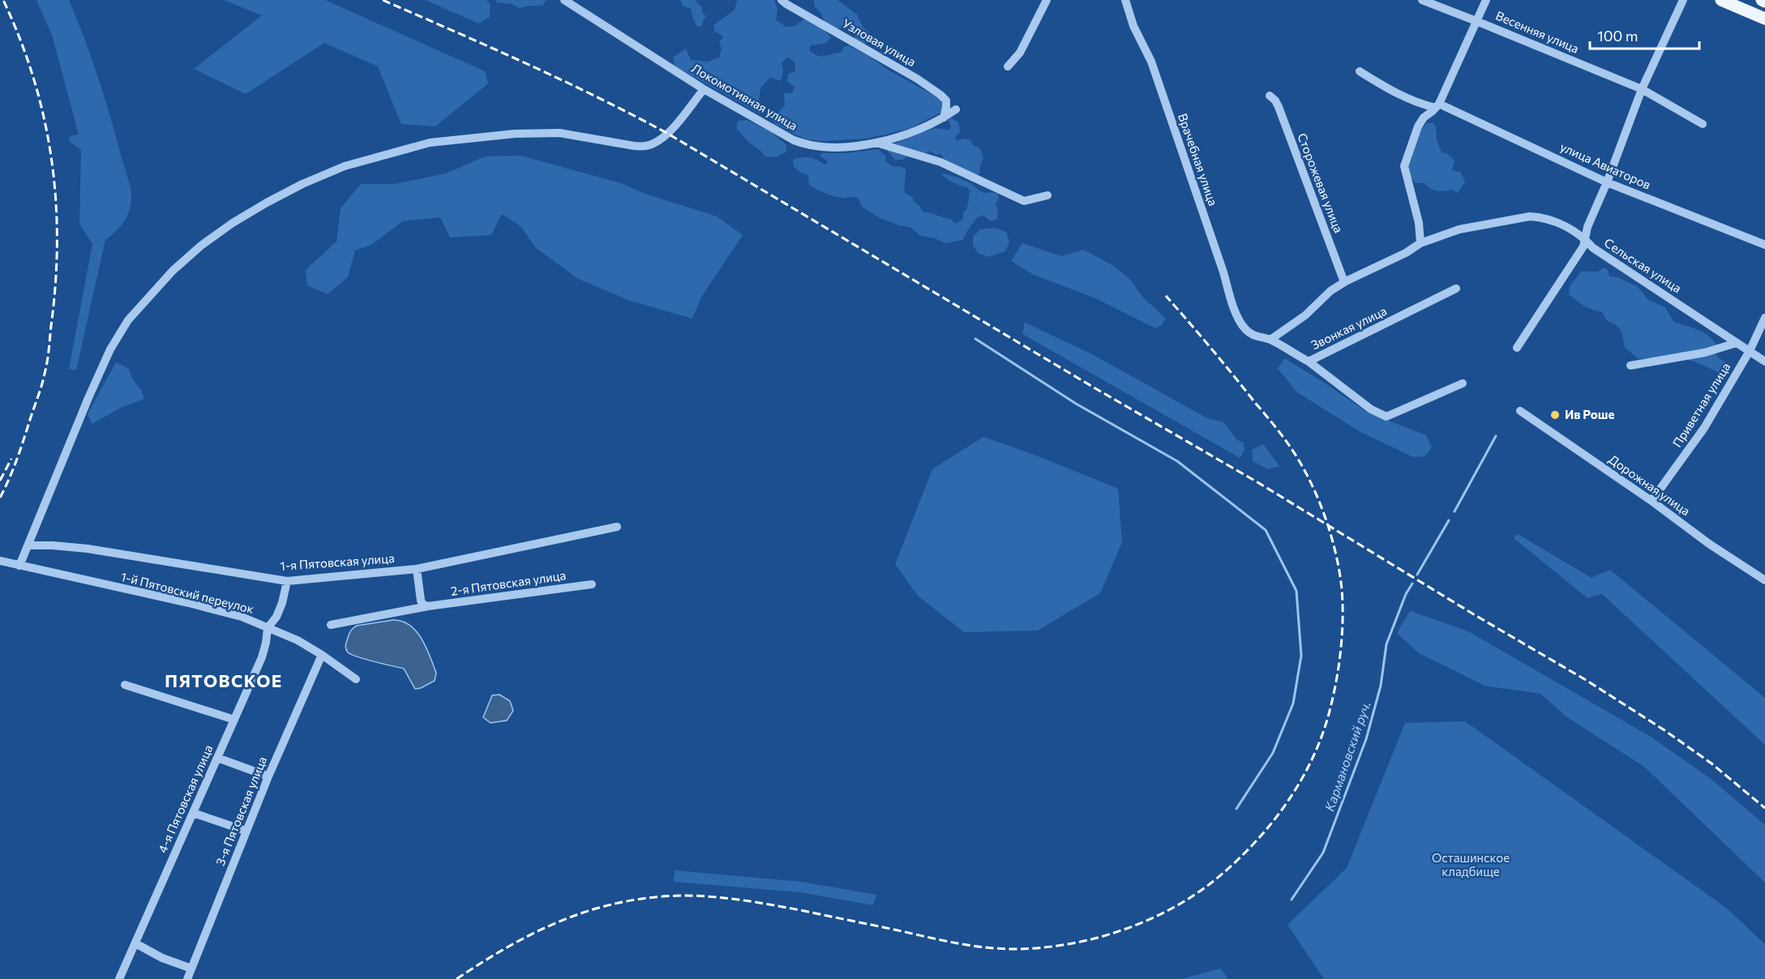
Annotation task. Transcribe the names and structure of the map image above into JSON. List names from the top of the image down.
{
  "streets": {
    "street": [
      "Весенняя улица",
      "Узловая улица",
      "Локомотивная улица",
      "Врачебная улица",
      "улица Авиаторов",
      "Сторожевая улица",
      "Сельская улица",
      "Звонкая улица",
      "Приветная улица",
      "Дорожная улица",
      "1-я Пятовская улица",
      "2-я Пятовская улица",
      "1-й Пятовский переулок",
      "4-я Пятовская улица",
      "3-я Пятовская улица"
    ]
  },
  "crossings": [
    ["Узловая улица", "Локомотивная улица"],
    ["Врачебная улица", "Сельская улица"],
    ["Сторожевая улица", "Сельская улица"],
    ["Сельская улица", "Приветная улица"],
    ["Приветная улица", "Дорожная улица"],
    ["1-й Пятовский переулок", "4-я Пятовская улица"],
    ["1-й Пятовский переулок", "3-я Пятовская улица"]
  ],
  "districts": ["ПЯТОВСКОЕ"],
  "water": ["Кармановский руч."],
  "parks": ["Осташинское кладбище"],
  "places": ["Ив Роше"],
  "scale_bar": "100 m"
}
